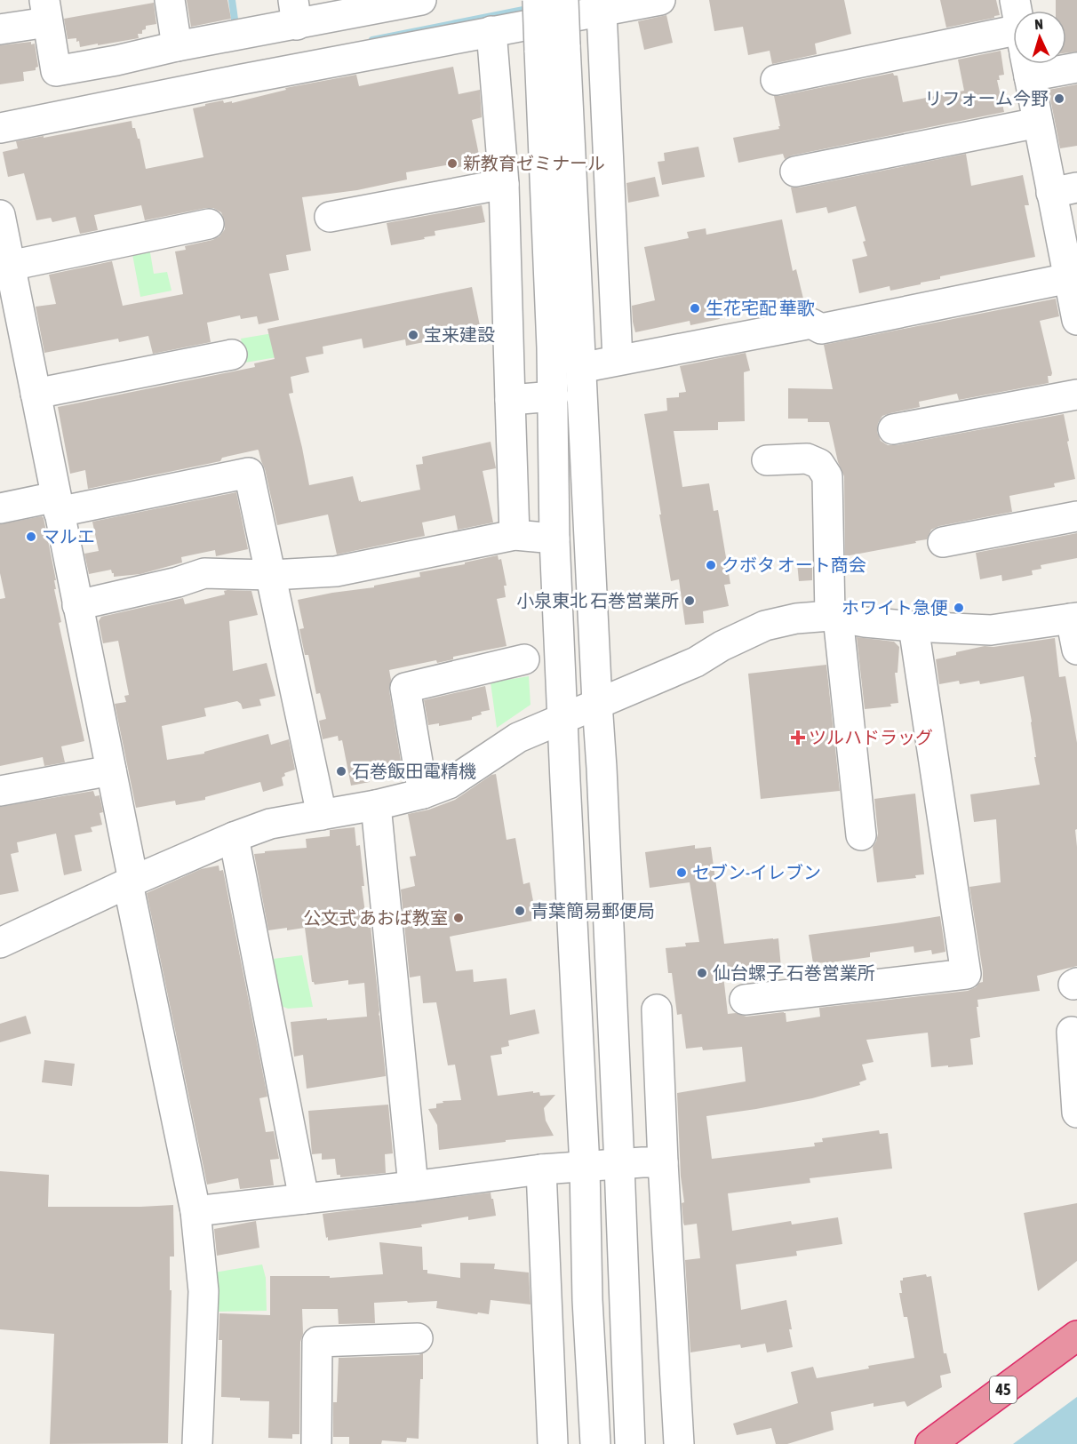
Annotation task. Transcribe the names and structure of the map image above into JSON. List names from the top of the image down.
{
  "streets": {
    "highway": ["45"]
  },
  "places": {
    "other": [
      "リフォーム今野",
      "新教育ゼミナール",
      "生花宅配 華歌",
      "宝来建設",
      "マルエ",
      "クボタ オート商会",
      "小泉東北 石巻営業所",
      "ホワイト急便",
      "石巻飯田電精機",
      "セブン-イレブン",
      "青葉簡易郵便局",
      "公文式 あおば教室",
      "仙台螺子 石巻営業所"
    ],
    "health": ["ツルハドラッグ"]
  },
  "north": "top"
}
